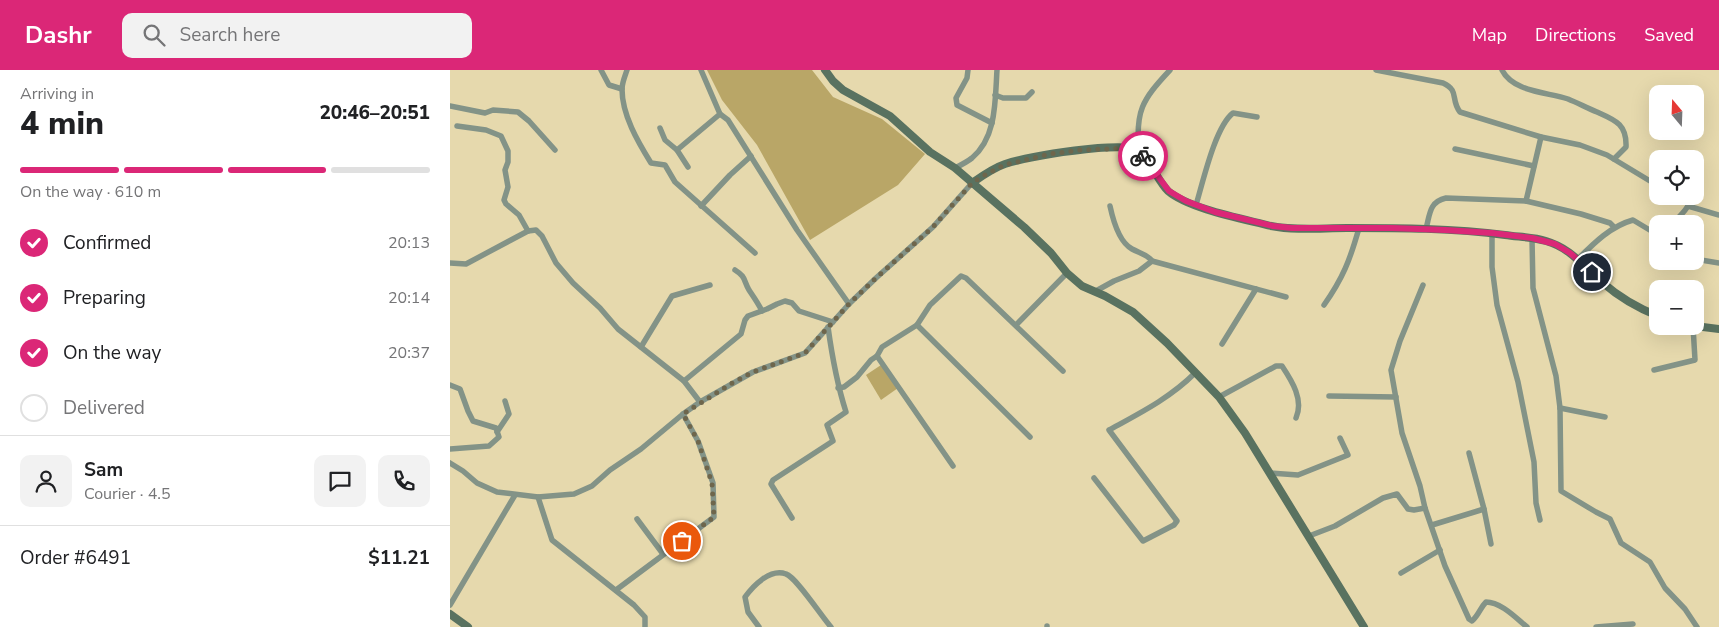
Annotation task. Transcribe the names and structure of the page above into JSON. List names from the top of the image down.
{
  "north": "top",
  "page": {
    "header": "Dashr",
    "search": "Search here",
    "nav": ["Map", "Directions", "Saved"],
    "heading": ["4 min", "Arriving in", "20:46–20:51"],
    "panel": [
      "Sam",
      "Courier · 4.5",
      "Order #6491",
      "$11.21"
    ],
    "map_buttons": ["+", "−"],
    "bar": "On the way · 610 m",
    "list": [
      ["Confirmed", "20:13"],
      ["Preparing", "20:14"],
      ["On the way", "20:37"],
      "Delivered"
    ]
  }
}
